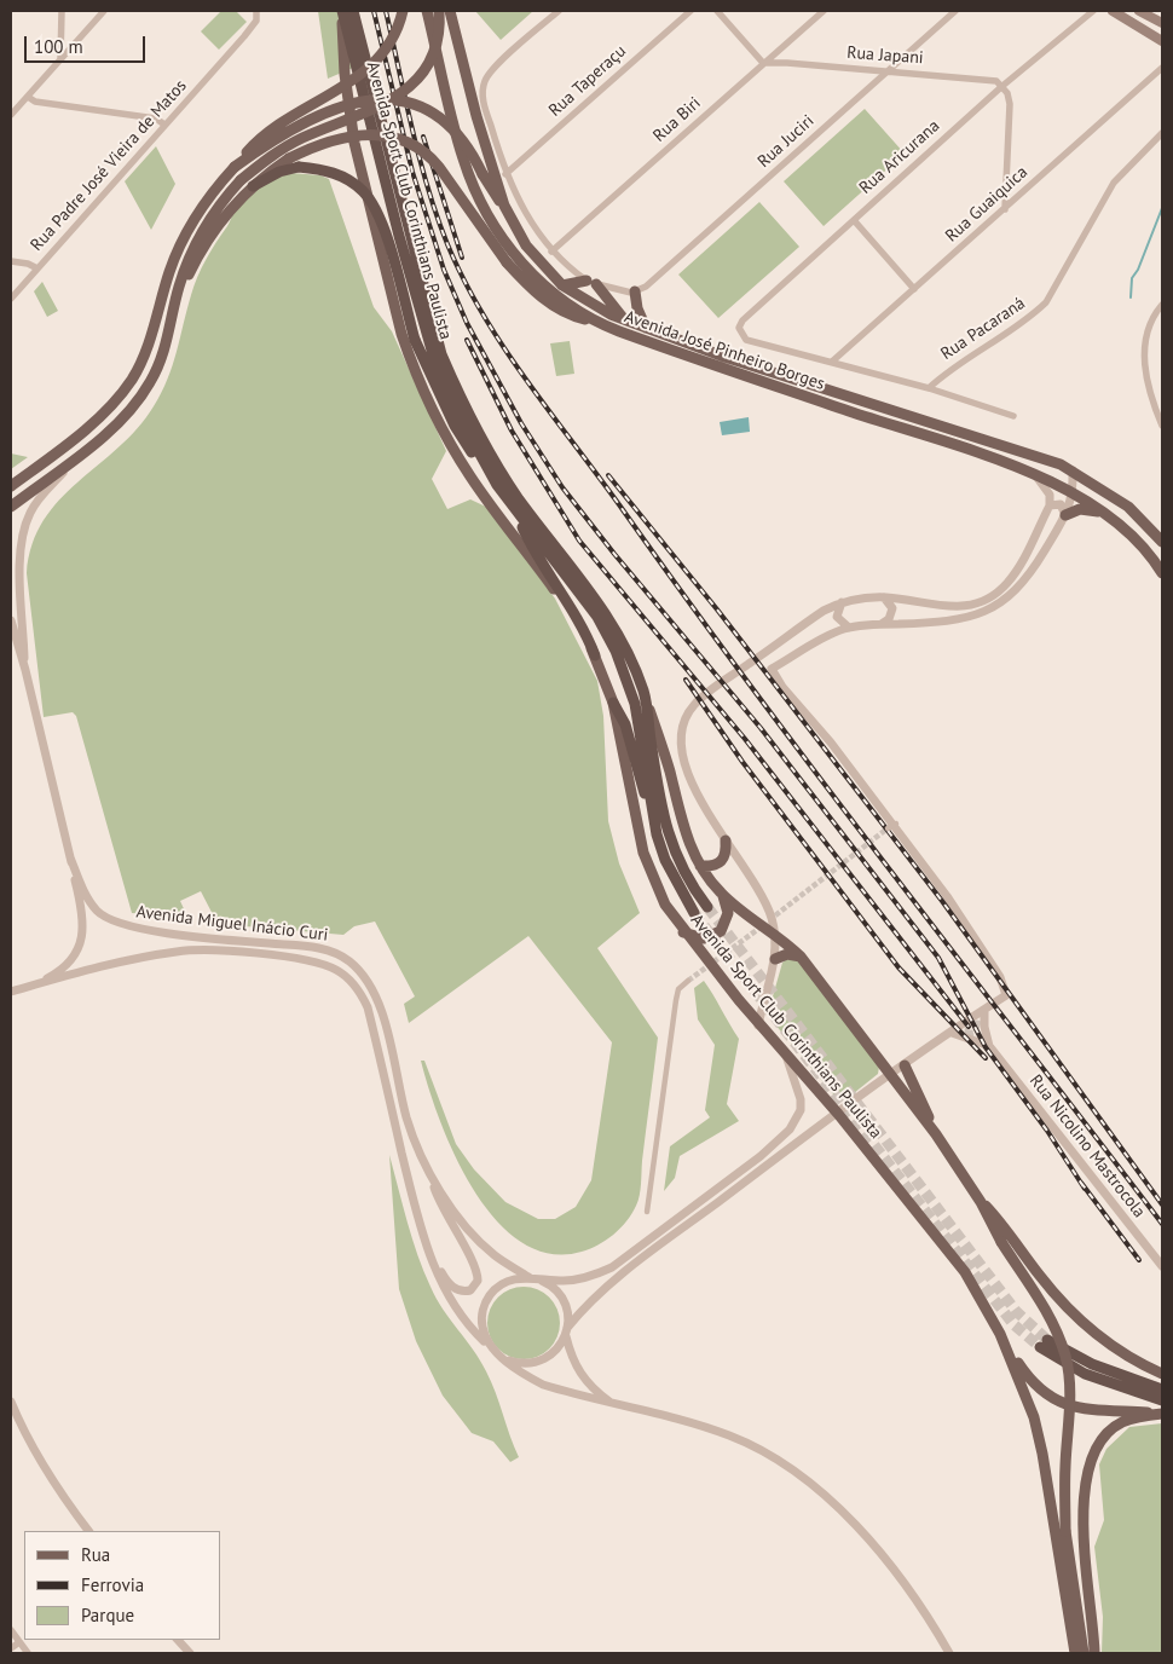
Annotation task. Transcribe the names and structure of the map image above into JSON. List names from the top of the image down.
{
  "streets": {
    "highway": ["Avenida Sport Club Corinthians Paulista"],
    "main road": ["Avenida José Pinheiro Borges"],
    "street": [
      "Rua Japani",
      "Rua Taperaçu",
      "Rua Biri",
      "Rua Juciri",
      "Rua Aricurana",
      "Rua Padre José Vieira de Matos",
      "Rua Guaiquica",
      "Rua Pacaraná",
      "Avenida Miguel Inácio Curi",
      "Rua Nicolino Mastrocola"
    ]
  },
  "crossings": [
    ["Rua Japani", "Rua Biri"],
    ["Rua Japani", "Rua Juciri"],
    ["Rua Japani", "Rua Aricurana"],
    ["Rua Aricurana", "Rua Guaiquica"]
  ],
  "legend": ["Rua", "Ferrovia", "Parque"],
  "scale_bar": "100 m"
}
